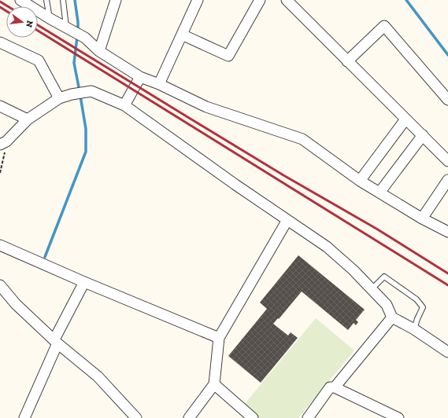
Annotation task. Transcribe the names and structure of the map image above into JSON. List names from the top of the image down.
{
  "north": "right"
}
